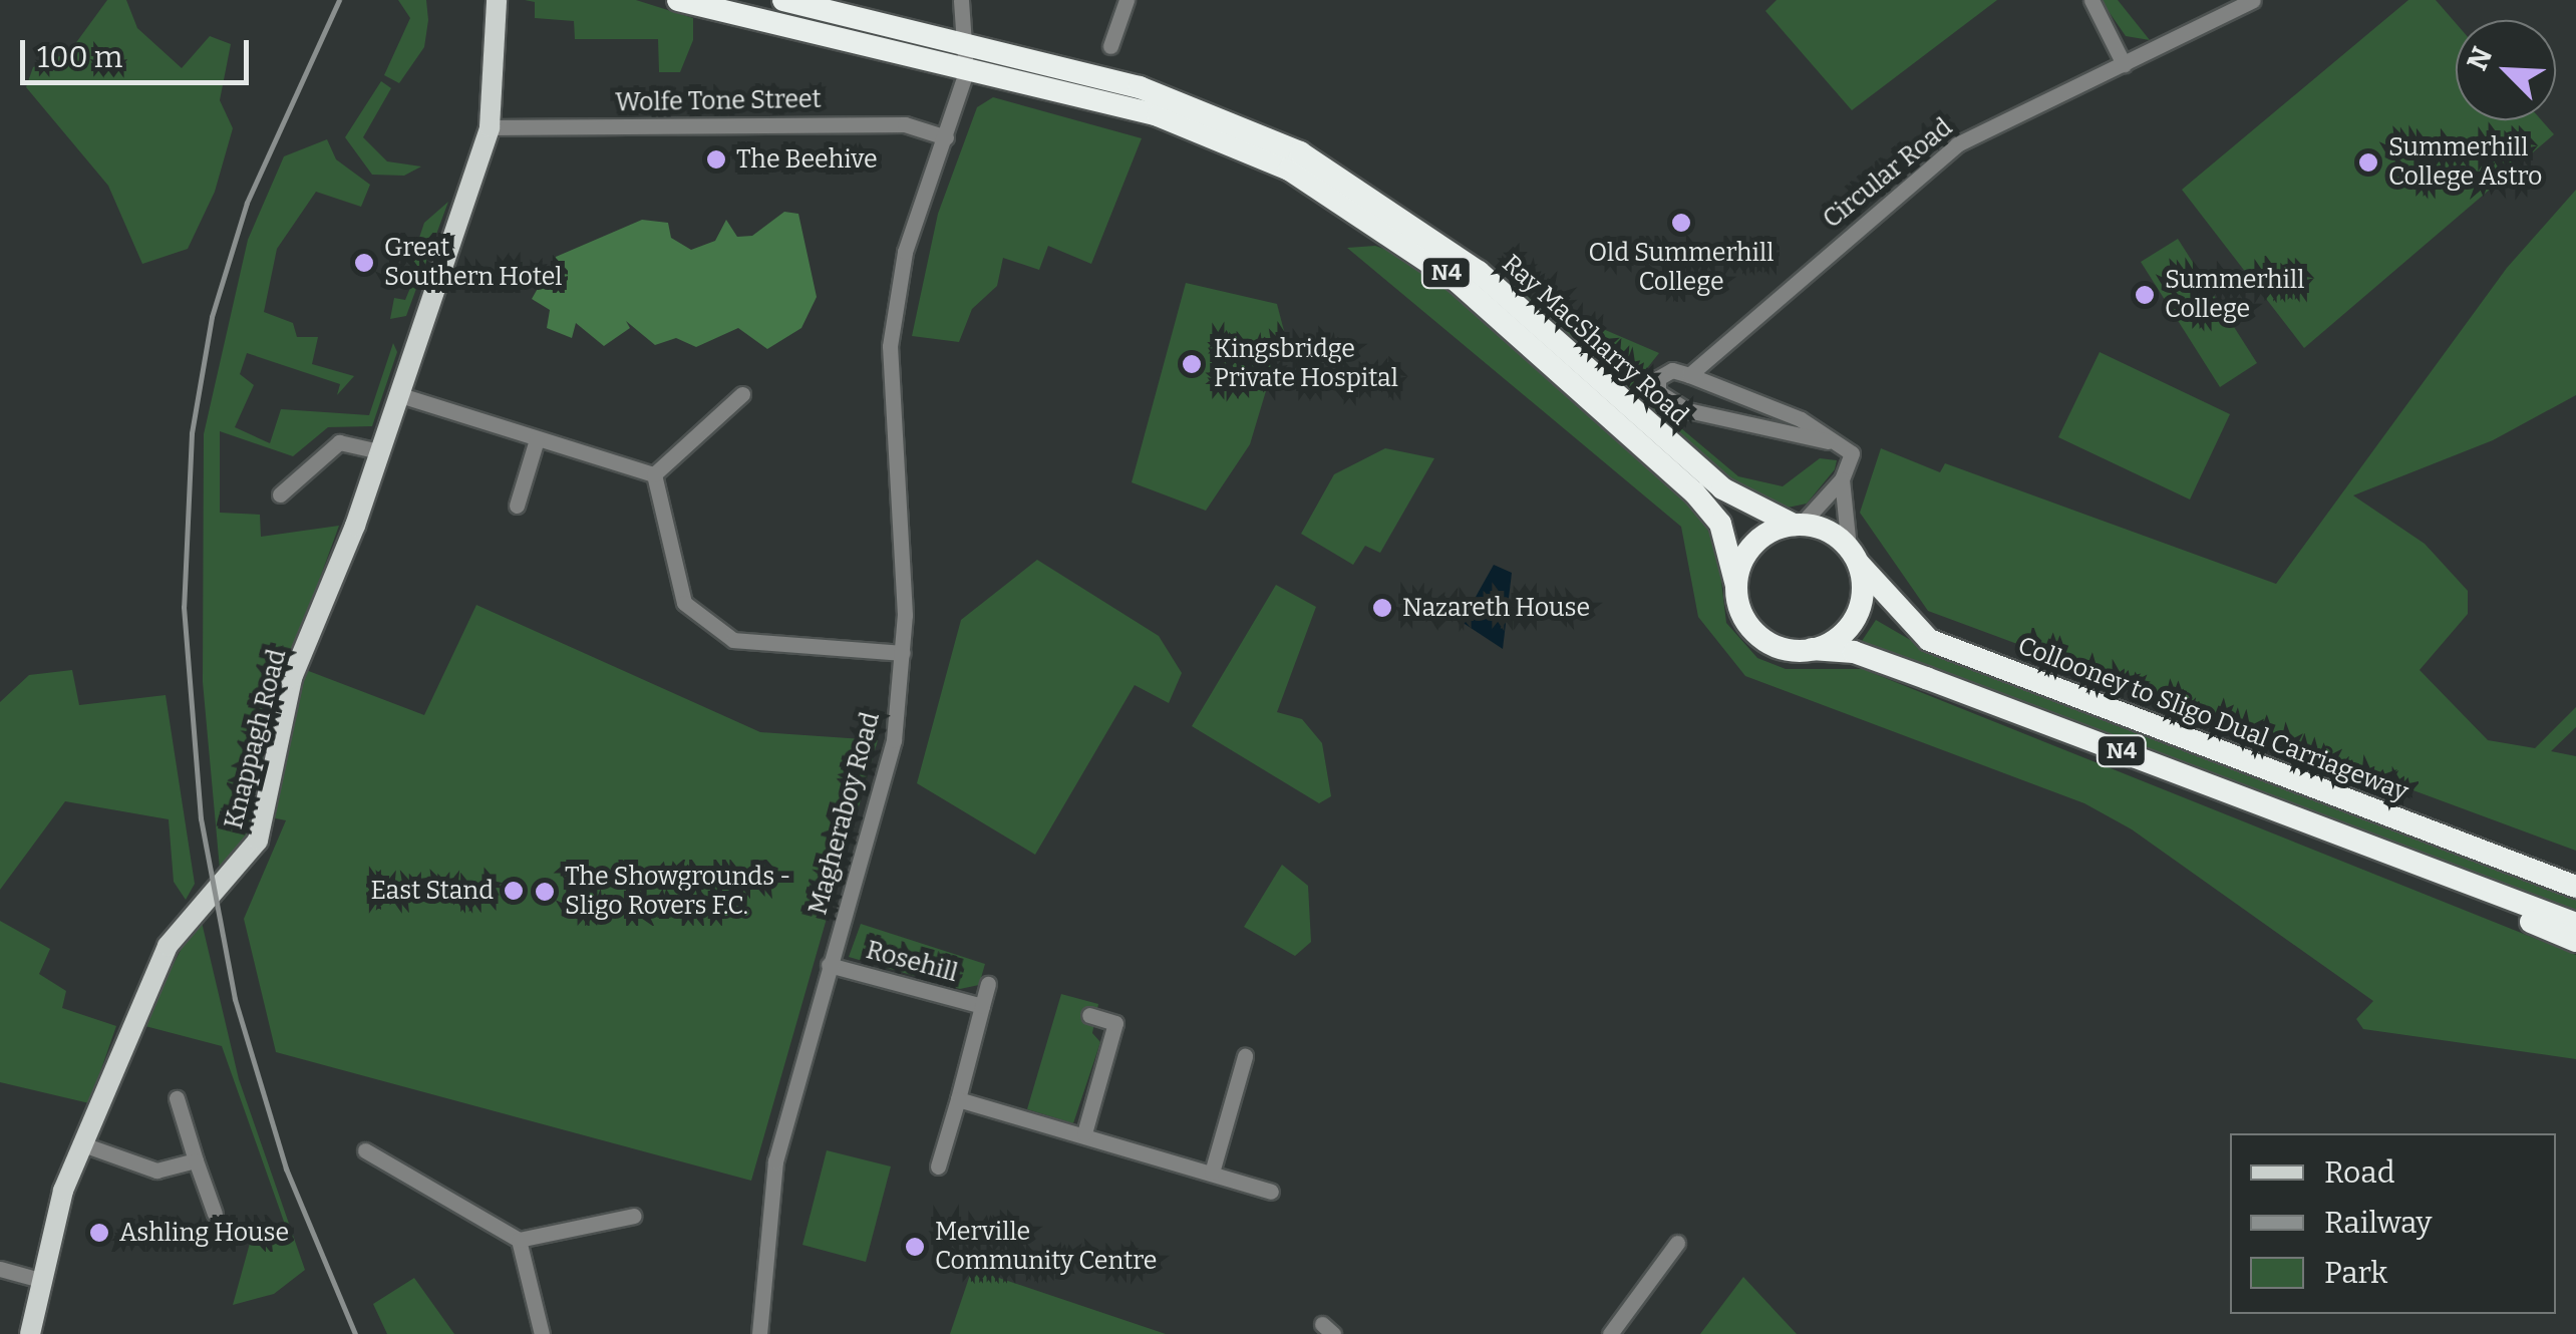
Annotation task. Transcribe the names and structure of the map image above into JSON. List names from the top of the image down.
{
  "streets": {
    "highway": ["N4", "Ray MacSharry Road", "Collooney to Sligo Dual Carriageway"],
    "main road": ["Knappagh Road"],
    "street": [
      "Wolfe Tone Street",
      "Circular Road",
      "Magheraboy Road",
      "Rosehill"
    ]
  },
  "crossings": [
    ["Wolfe Tone Street", "Knappagh Road"],
    ["Wolfe Tone Street", "Magheraboy Road"],
    ["N4", "Ray MacSharry Road"],
    ["N4", "Collooney to Sligo Dual Carriageway"],
    ["N4", "Magheraboy Road"],
    ["Ray MacSharry Road", "Collooney to Sligo Dual Carriageway"],
    ["Ray MacSharry Road", "Magheraboy Road"],
    ["Magheraboy Road", "Rosehill"]
  ],
  "places": [
    "The Beehive",
    "Summerhill College Astro",
    "Old Summerhill College",
    "Great Southern Hotel",
    "Summerhill College",
    "Kingsbridge Private Hospital",
    "Nazareth House",
    "East Stand",
    "The Showgrounds - Sligo Rovers F.C.",
    "Ashling House",
    "Merville Community Centre"
  ],
  "legend": ["Road", "Railway", "Park"],
  "scale_bar": "100 m",
  "north": "top left"
}
